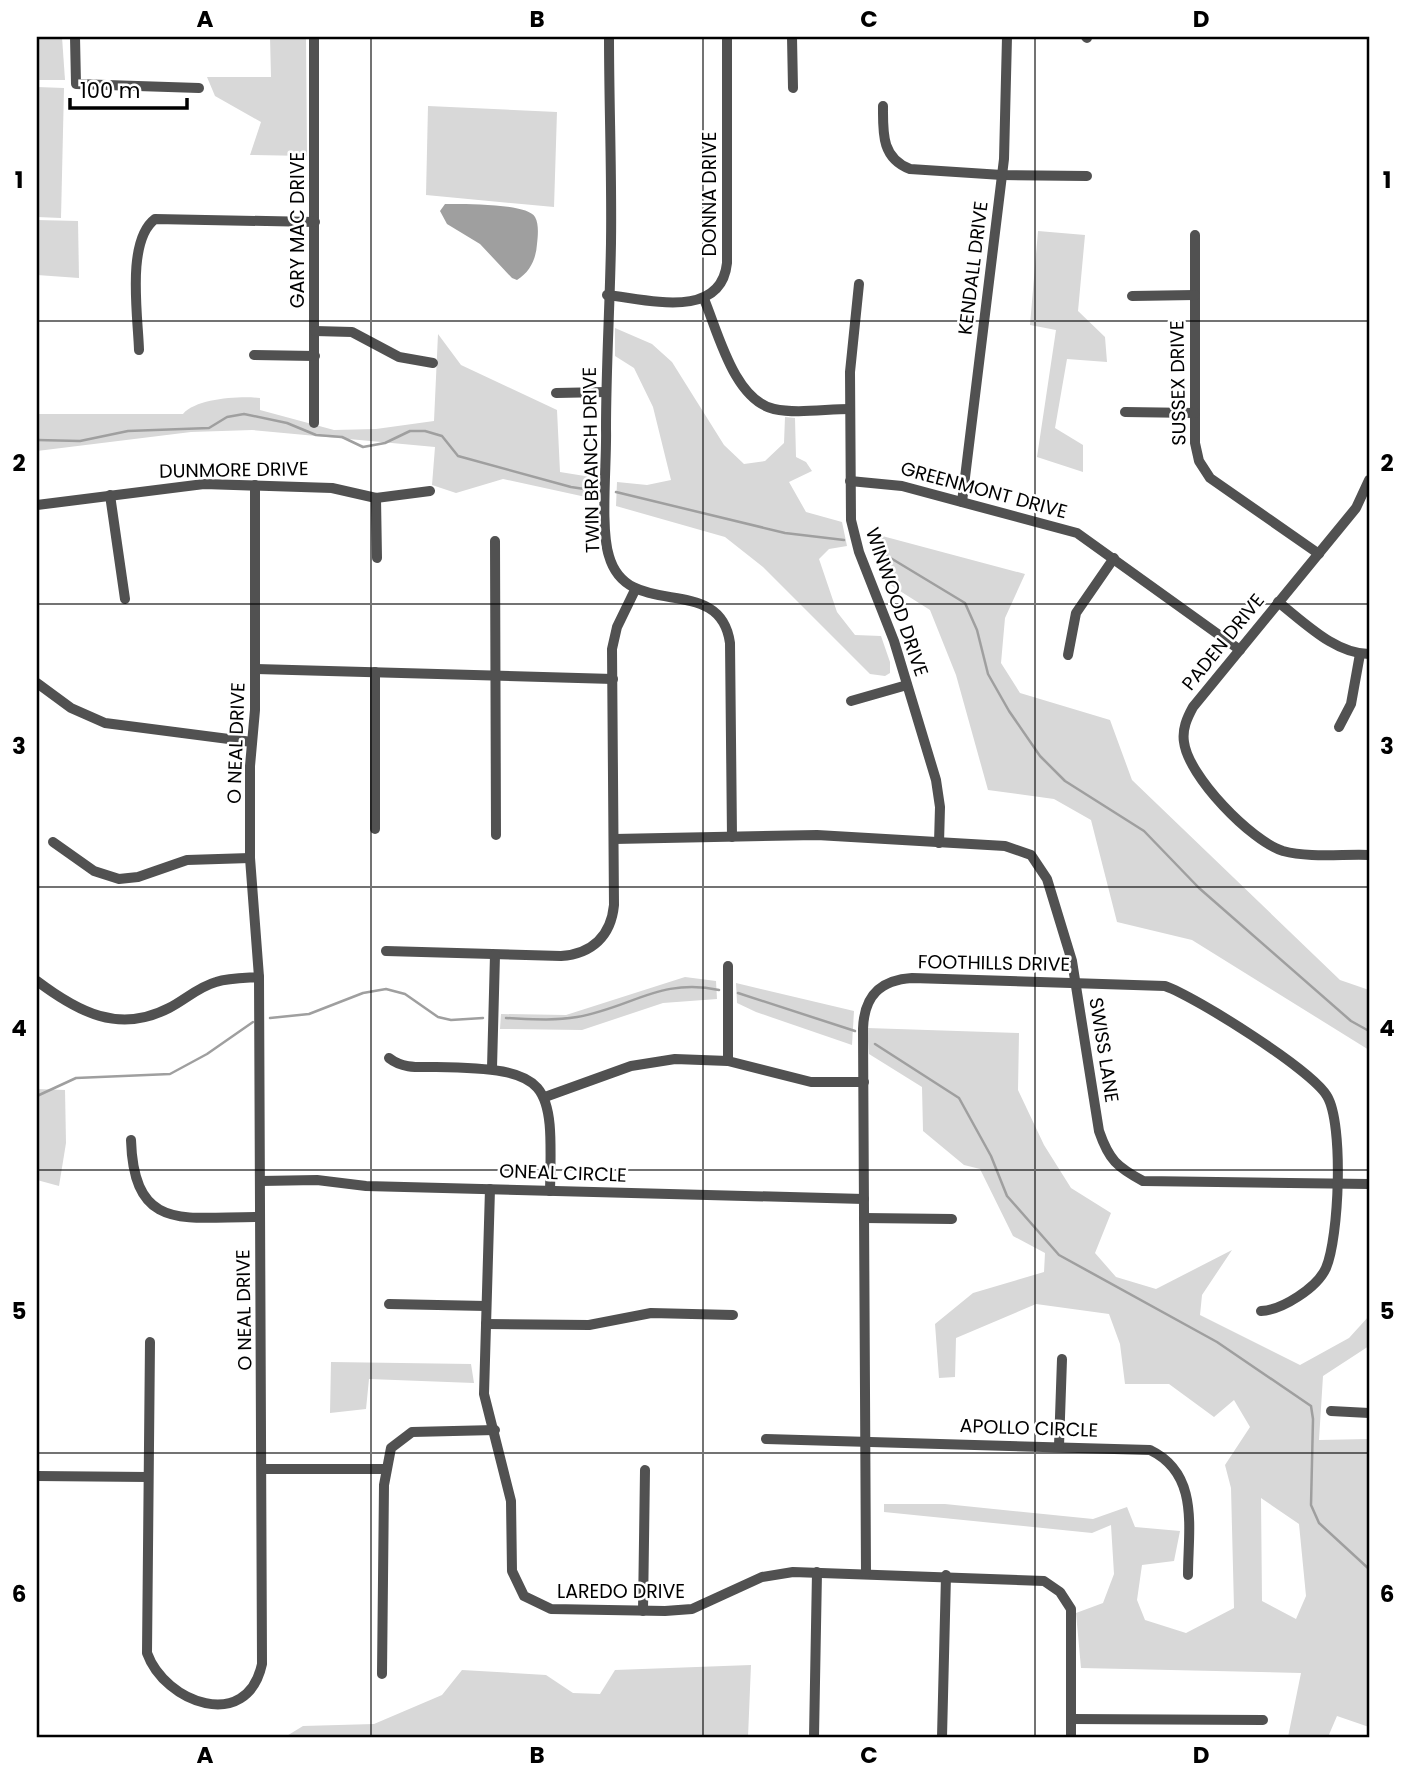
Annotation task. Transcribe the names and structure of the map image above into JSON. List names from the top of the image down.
{
  "streets": {
    "street": [
      "DONNA DRIVE",
      "GARY MAC DRIVE",
      "KENDALL DRIVE",
      "SUSSEX DRIVE",
      "TWIN BRANCH DRIVE",
      "DUNMORE DRIVE",
      "GREENMONT DRIVE",
      "WINWOOD DRIVE",
      "PADEN DRIVE",
      "O NEAL DRIVE",
      "FOOTHILLS DRIVE",
      "SWISS LANE",
      "ONEAL CIRCLE",
      "APOLLO CIRCLE",
      "LAREDO DRIVE"
    ]
  },
  "crossings": [
    ["KENDALL DRIVE", "GREENMONT DRIVE"],
    ["SUSSEX DRIVE", "PADEN DRIVE"],
    ["DUNMORE DRIVE", "O NEAL DRIVE"],
    ["GREENMONT DRIVE", "WINWOOD DRIVE"],
    ["GREENMONT DRIVE", "PADEN DRIVE"],
    ["WINWOOD DRIVE", "SWISS LANE"],
    ["O NEAL DRIVE", "ONEAL CIRCLE"],
    ["FOOTHILLS DRIVE", "SWISS LANE"],
    ["FOOTHILLS DRIVE", "ONEAL CIRCLE"],
    ["FOOTHILLS DRIVE", "APOLLO CIRCLE"],
    ["FOOTHILLS DRIVE", "LAREDO DRIVE"],
    ["ONEAL CIRCLE", "LAREDO DRIVE"]
  ],
  "scale_bar": "100 m",
  "grid": {
    "columns": [
      "A",
      "B",
      "C",
      "D"
    ],
    "rows": [
      "1",
      "2",
      "3",
      "4",
      "5",
      "6"
    ]
  }
}
